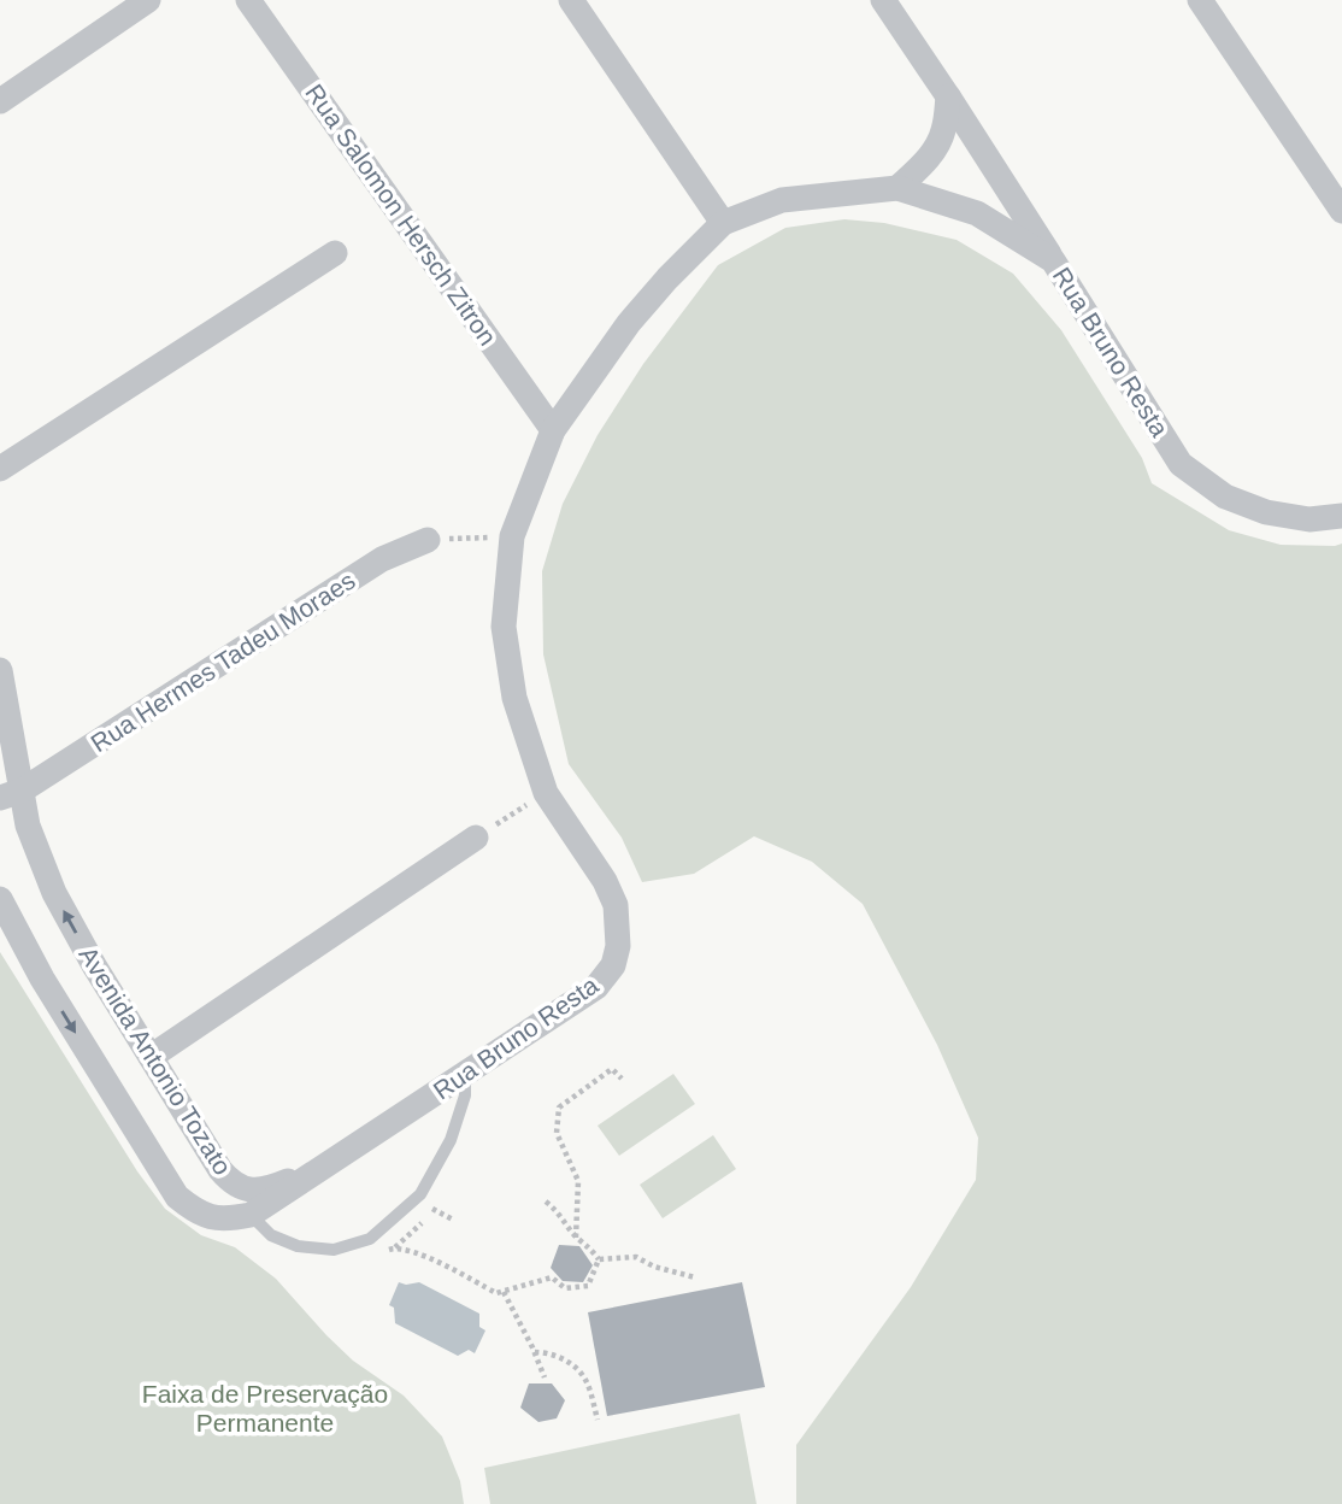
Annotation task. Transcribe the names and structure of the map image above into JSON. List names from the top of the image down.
{
  "streets": {
    "street": [
      "Rua Salomon Hersch Zitron",
      "Rua Bruno Resta",
      "Rua Hermes Tadeu Moraes",
      "Avenida Antonio Tozato"
    ]
  },
  "crossings": [
    ["Rua Salomon Hersch Zitron", "Rua Bruno Resta"],
    ["Rua Bruno Resta", "Avenida Antonio Tozato"],
    ["Rua Hermes Tadeu Moraes", "Avenida Antonio Tozato"]
  ],
  "parks": ["Faixa de Preservação Permanente"]
}
